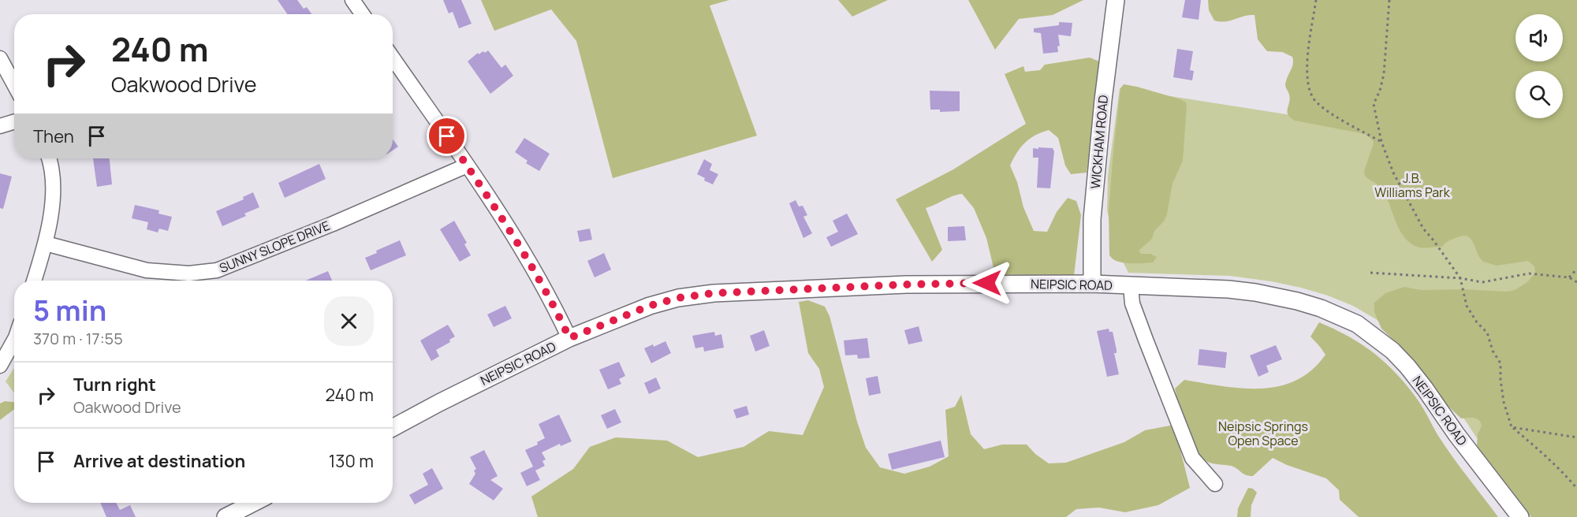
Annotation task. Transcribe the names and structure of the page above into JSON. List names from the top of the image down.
{
  "streets": {
    "street": ["WICKHAM ROAD", "SUNNY SLOPE DRIVE", "NEIPSIC ROAD"]
  },
  "crossings": [
    ["WICKHAM ROAD", "NEIPSIC ROAD"]
  ],
  "parks": ["J.B. Williams Park", "Neipsic Springs Open Space"],
  "page": {
    "turn": ["240 m", "Oakwood Drive"],
    "then": "Then",
    "heading": ["5 min", "370 m · 17:55"],
    "list": [
      {
        "name": "Turn right",
        "note": "Oakwood Drive",
        "value": "240 m"
      },
      {
        "name": "Arrive at destination",
        "value": "130 m"
      }
    ]
  }
}
